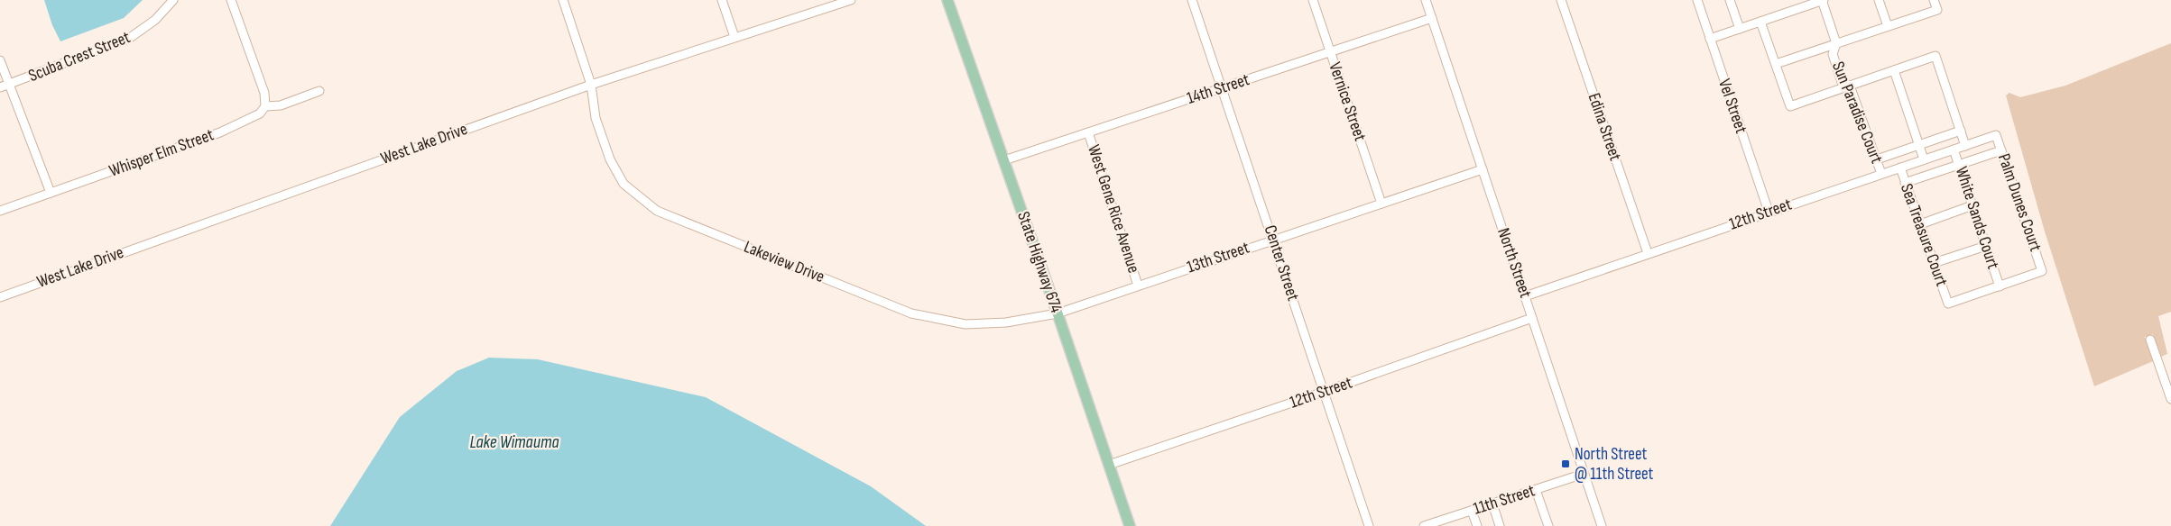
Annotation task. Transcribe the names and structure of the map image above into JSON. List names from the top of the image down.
{
  "streets": {
    "main road": ["State Highway 674"],
    "street": [
      "Scuba Crest Street",
      "14th Street",
      "Vernice Street",
      "Vel Street",
      "Sun Paradise Court",
      "Edina Street",
      "West Lake Drive",
      "Whisper Elm Street",
      "Palm Dunes Court",
      "West Gene Rice Avenue",
      "12th Street",
      "White Sands Court",
      "Sea Treasure Court",
      "13th Street",
      "Lakeview Drive",
      "Center Street",
      "North Street",
      "11th Street"
    ]
  },
  "crossings": [
    ["14th Street", "Vernice Street"],
    ["14th Street", "West Gene Rice Avenue"],
    ["14th Street", "State Highway 674"],
    ["14th Street", "Center Street"],
    ["14th Street", "North Street"],
    ["Vernice Street", "13th Street"],
    ["Vel Street", "12th Street"],
    ["Sun Paradise Court", "12th Street"],
    ["Edina Street", "12th Street"],
    ["West Lake Drive", "Lakeview Drive"],
    ["Palm Dunes Court", "12th Street"],
    ["Palm Dunes Court", "White Sands Court"],
    ["Palm Dunes Court", "Sea Treasure Court"],
    ["West Gene Rice Avenue", "13th Street"],
    ["12th Street", "White Sands Court"],
    ["12th Street", "Sea Treasure Court"],
    ["12th Street", "State Highway 674"],
    ["12th Street", "Center Street"],
    ["12th Street", "North Street"],
    ["White Sands Court", "Sea Treasure Court"],
    ["13th Street", "Lakeview Drive"],
    ["13th Street", "State Highway 674"],
    ["13th Street", "Center Street"],
    ["13th Street", "North Street"],
    ["Lakeview Drive", "State Highway 674"],
    ["North Street", "11th Street"]
  ],
  "water": ["Lake Wimauma"],
  "places": {
    "transit": ["North Street @ 11th Street"]
  }
}
